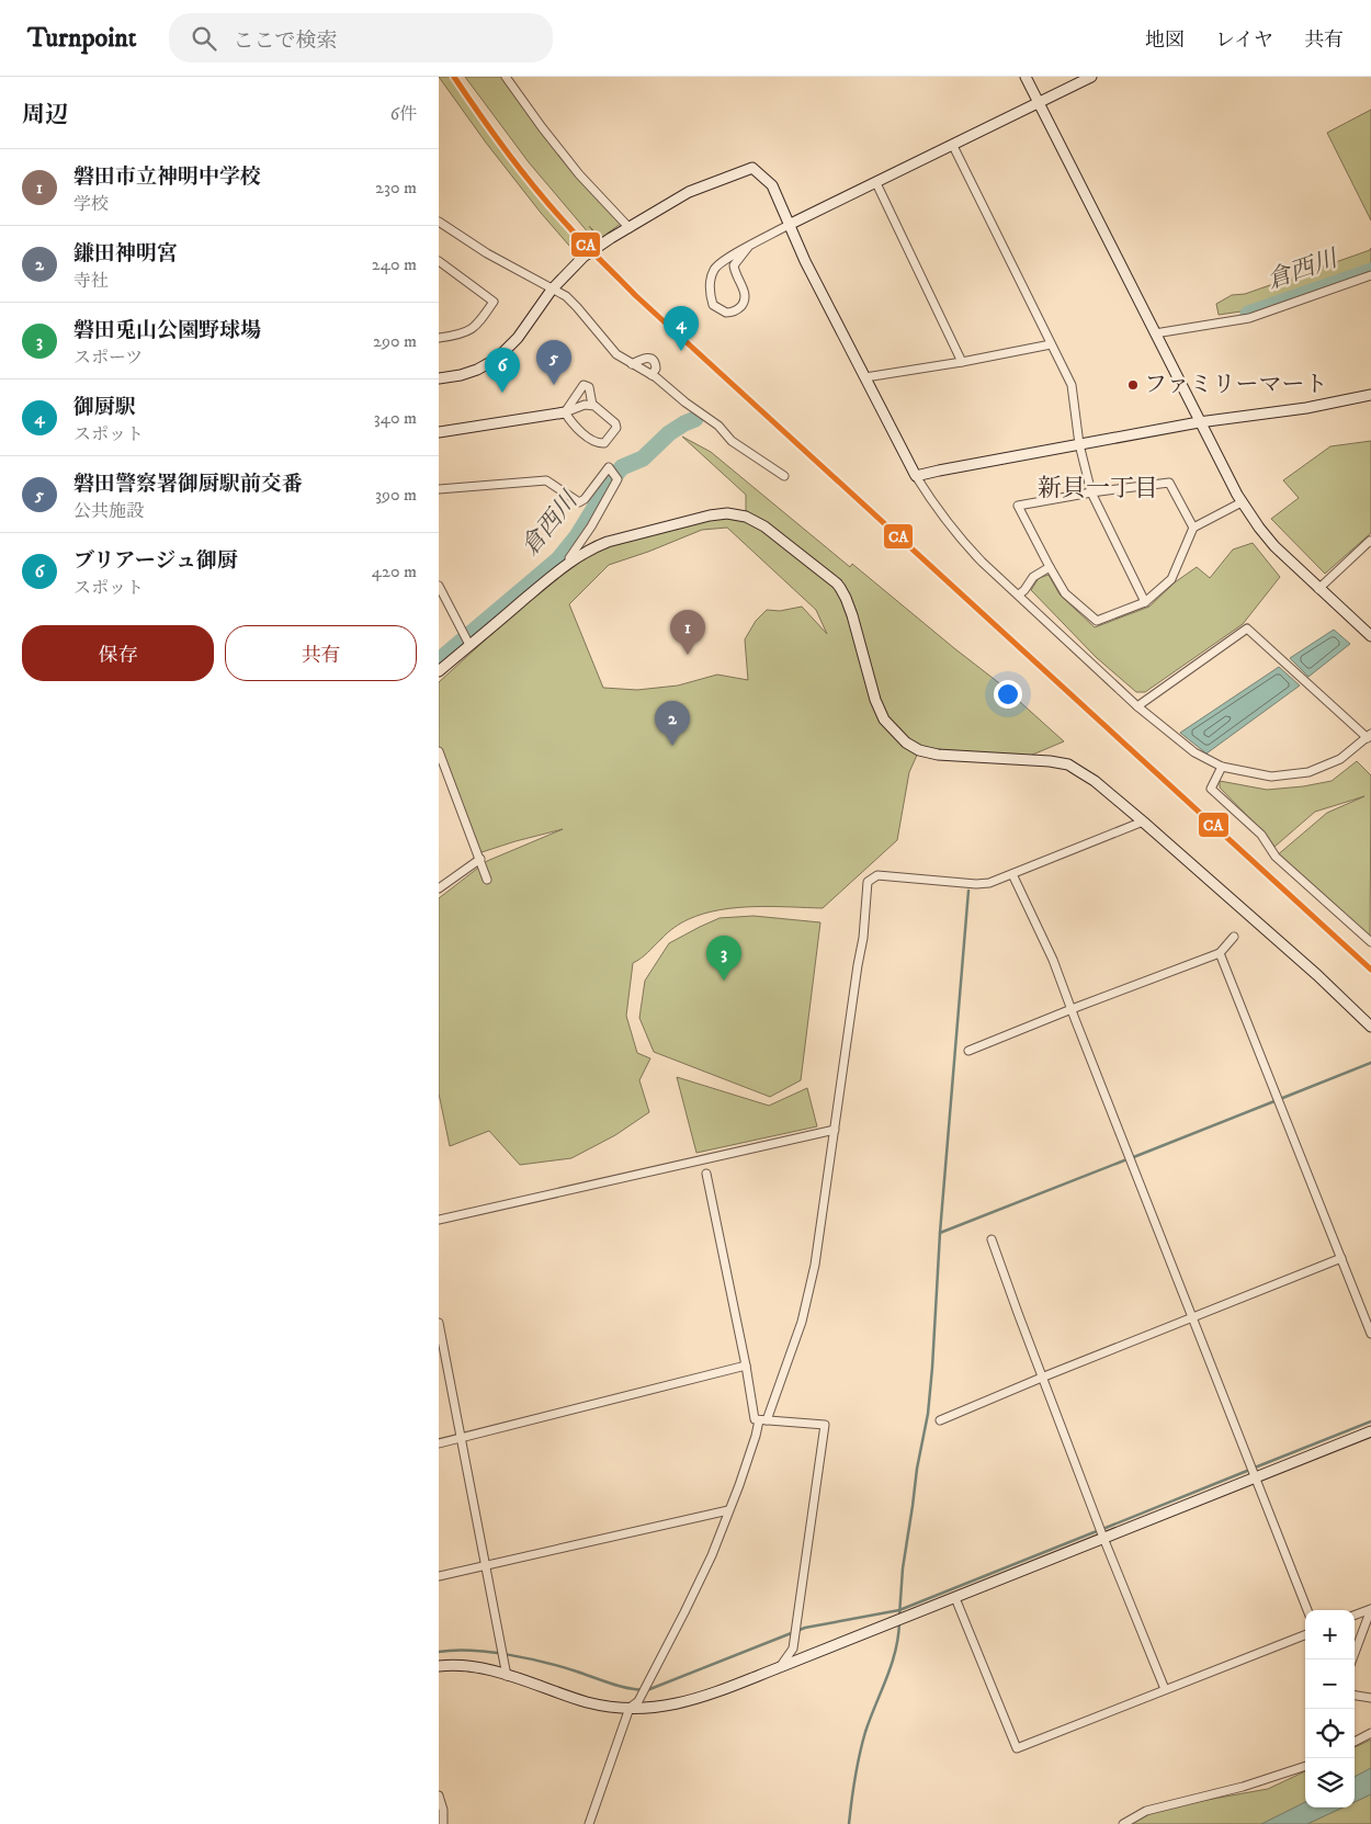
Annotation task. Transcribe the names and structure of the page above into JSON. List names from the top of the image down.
{
  "districts": ["新貝一丁目"],
  "water": ["倉西川"],
  "places": ["ファミリーマート"],
  "lines": ["transit line CA"],
  "page": {
    "header": "Turnpoint",
    "search": "ここで検索",
    "nav": ["地図", "レイヤ", "共有"],
    "heading": ["周辺", "6件"],
    "list": [
      {
        "mark": "1",
        "name": "磐田市立神明中学校",
        "note": "学校",
        "value": "230 m"
      },
      {
        "mark": "2",
        "name": "鎌田神明宮",
        "note": "寺社",
        "value": "240 m"
      },
      {
        "mark": "3",
        "name": "磐田兎山公園野球場",
        "note": "スポーツ",
        "value": "290 m"
      },
      {
        "mark": "4",
        "name": "御厨駅",
        "note": "スポット",
        "value": "340 m"
      },
      {
        "mark": "5",
        "name": "磐田警察署御厨駅前交番",
        "note": "公共施設",
        "value": "390 m"
      },
      {
        "mark": "6",
        "name": "ブリアージュ御厨",
        "note": "スポット",
        "value": "420 m"
      }
    ],
    "pins": [
      "4",
      "5",
      "6",
      "1",
      "2",
      "3"
    ],
    "buttons": ["保存", "共有"],
    "map_buttons": ["+", "−"]
  }
}
